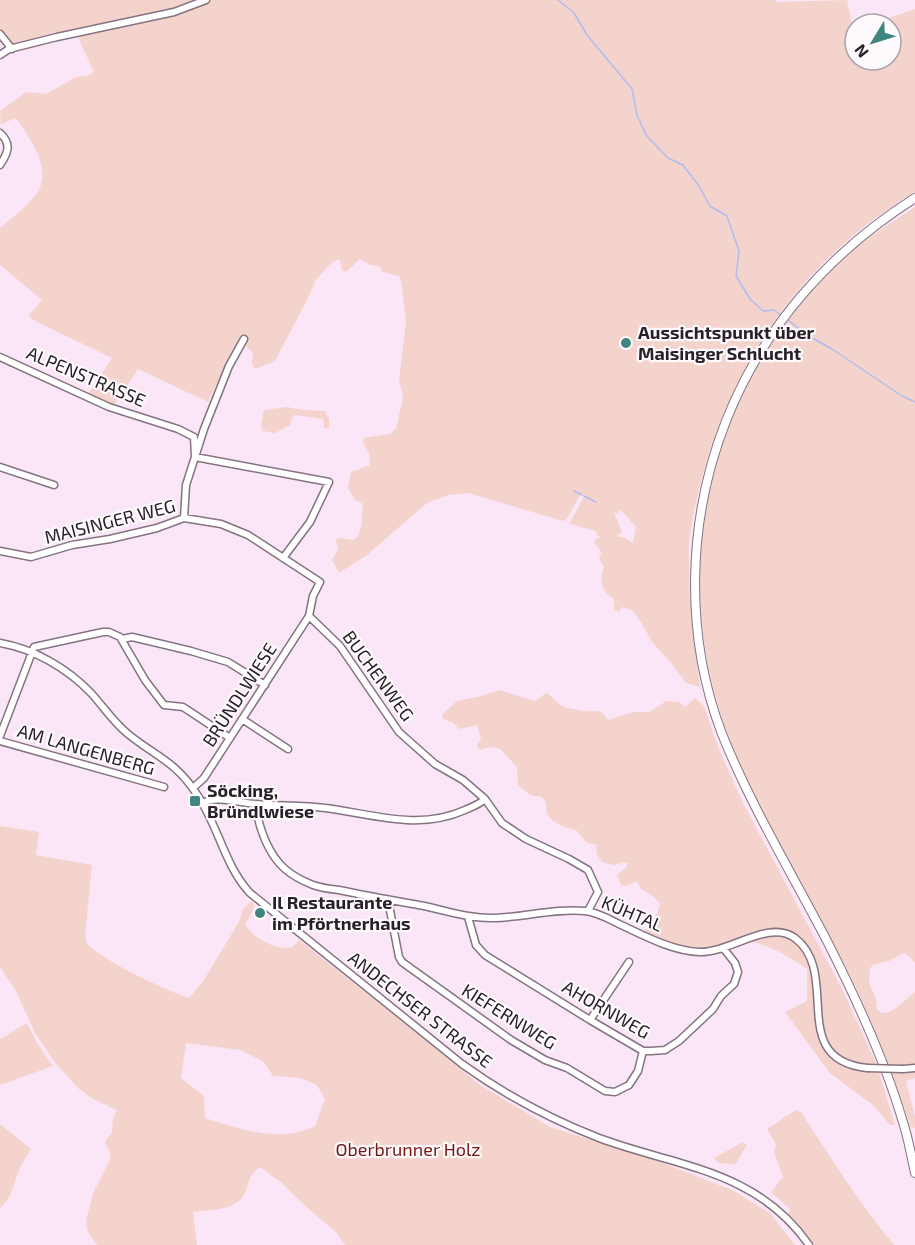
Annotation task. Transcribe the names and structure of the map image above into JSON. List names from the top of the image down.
{
  "streets": {
    "street": [
      "ALPENSTRASSE",
      "MAISINGER WEG",
      "BUCHENWEG",
      "BRÜNDLWIESE",
      "AM LANGENBERG",
      "KÜHTAL",
      "ANDECHSER STRASSE",
      "AHORNWEG",
      "KIEFERNWEG"
    ]
  },
  "crossings": [
    ["MAISINGER WEG", "BUCHENWEG"],
    ["MAISINGER WEG", "BRÜNDLWIESE"],
    ["BUCHENWEG", "BRÜNDLWIESE"],
    ["BUCHENWEG", "KÜHTAL"],
    ["BRÜNDLWIESE", "ANDECHSER STRASSE"],
    ["AM LANGENBERG", "ANDECHSER STRASSE"],
    ["KÜHTAL", "AHORNWEG"],
    ["KÜHTAL", "KIEFERNWEG"],
    ["AHORNWEG", "KIEFERNWEG"]
  ],
  "parks": ["Oberbrunner Holz"],
  "places": {
    "other": ["Aussichtspunkt über Maisinger Schlucht", "Il Restaurante im Pförtnerhaus"],
    "transit": ["Söcking, Bründlwiese"]
  },
  "north": "bottom left"
}
